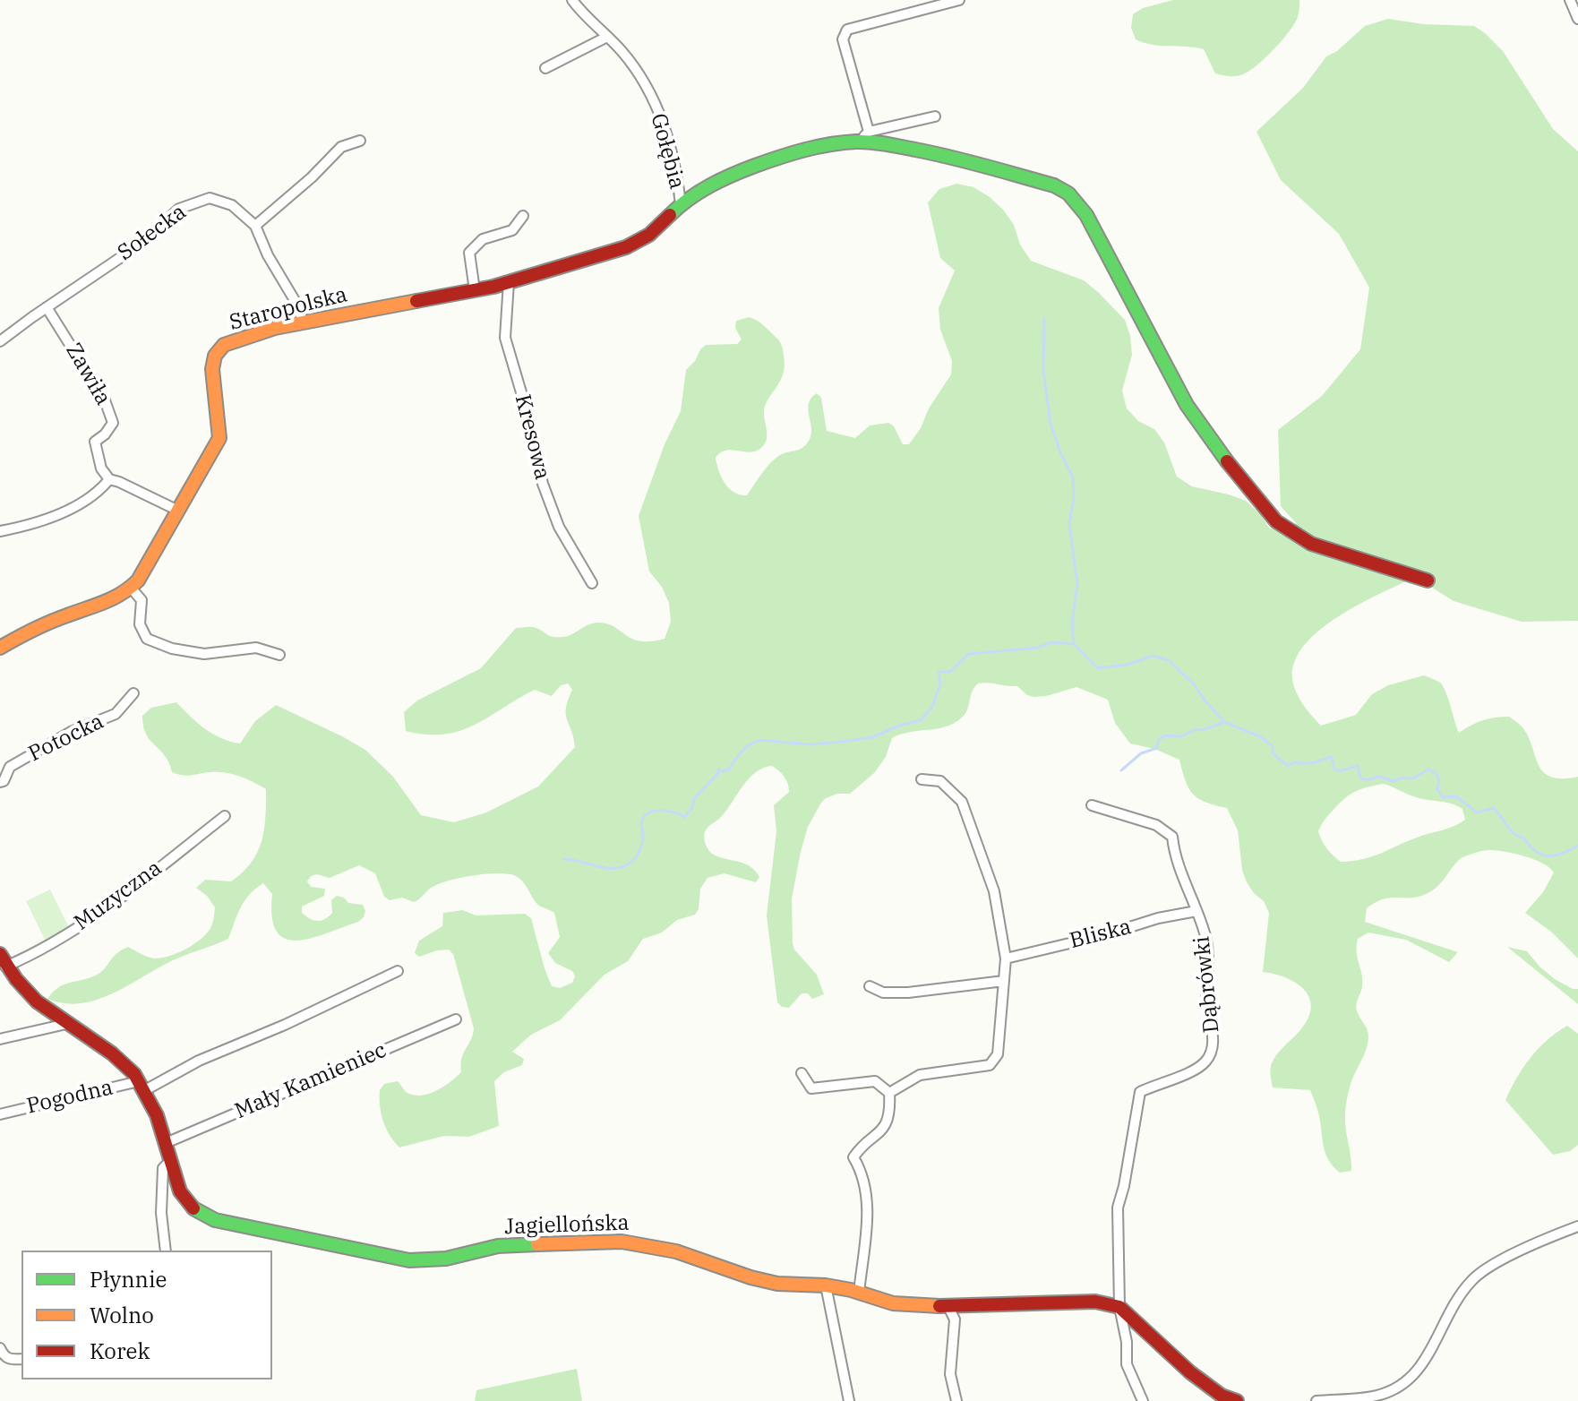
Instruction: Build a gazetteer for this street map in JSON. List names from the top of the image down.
{
  "streets": {
    "street": [
      "Gołębia",
      "Sołecka",
      "Staropolska",
      "Zawiła",
      "Kresowa",
      "Potocka",
      "Muzyczna",
      "Bliska",
      "Dąbrówki",
      "Mały Kamieniec",
      "Pogodna",
      "Jagiellońska"
    ]
  },
  "crossings": [
    ["Gołębia", "Staropolska"],
    ["Sołecka", "Staropolska"],
    ["Sołecka", "Zawiła"],
    ["Staropolska", "Kresowa"],
    ["Muzyczna", "Jagiellońska"],
    ["Bliska", "Dąbrówki"],
    ["Dąbrówki", "Jagiellońska"],
    ["Mały Kamieniec", "Jagiellońska"],
    ["Pogodna", "Jagiellońska"]
  ],
  "legend": ["Płynnie", "Wolno", "Korek"]
}
